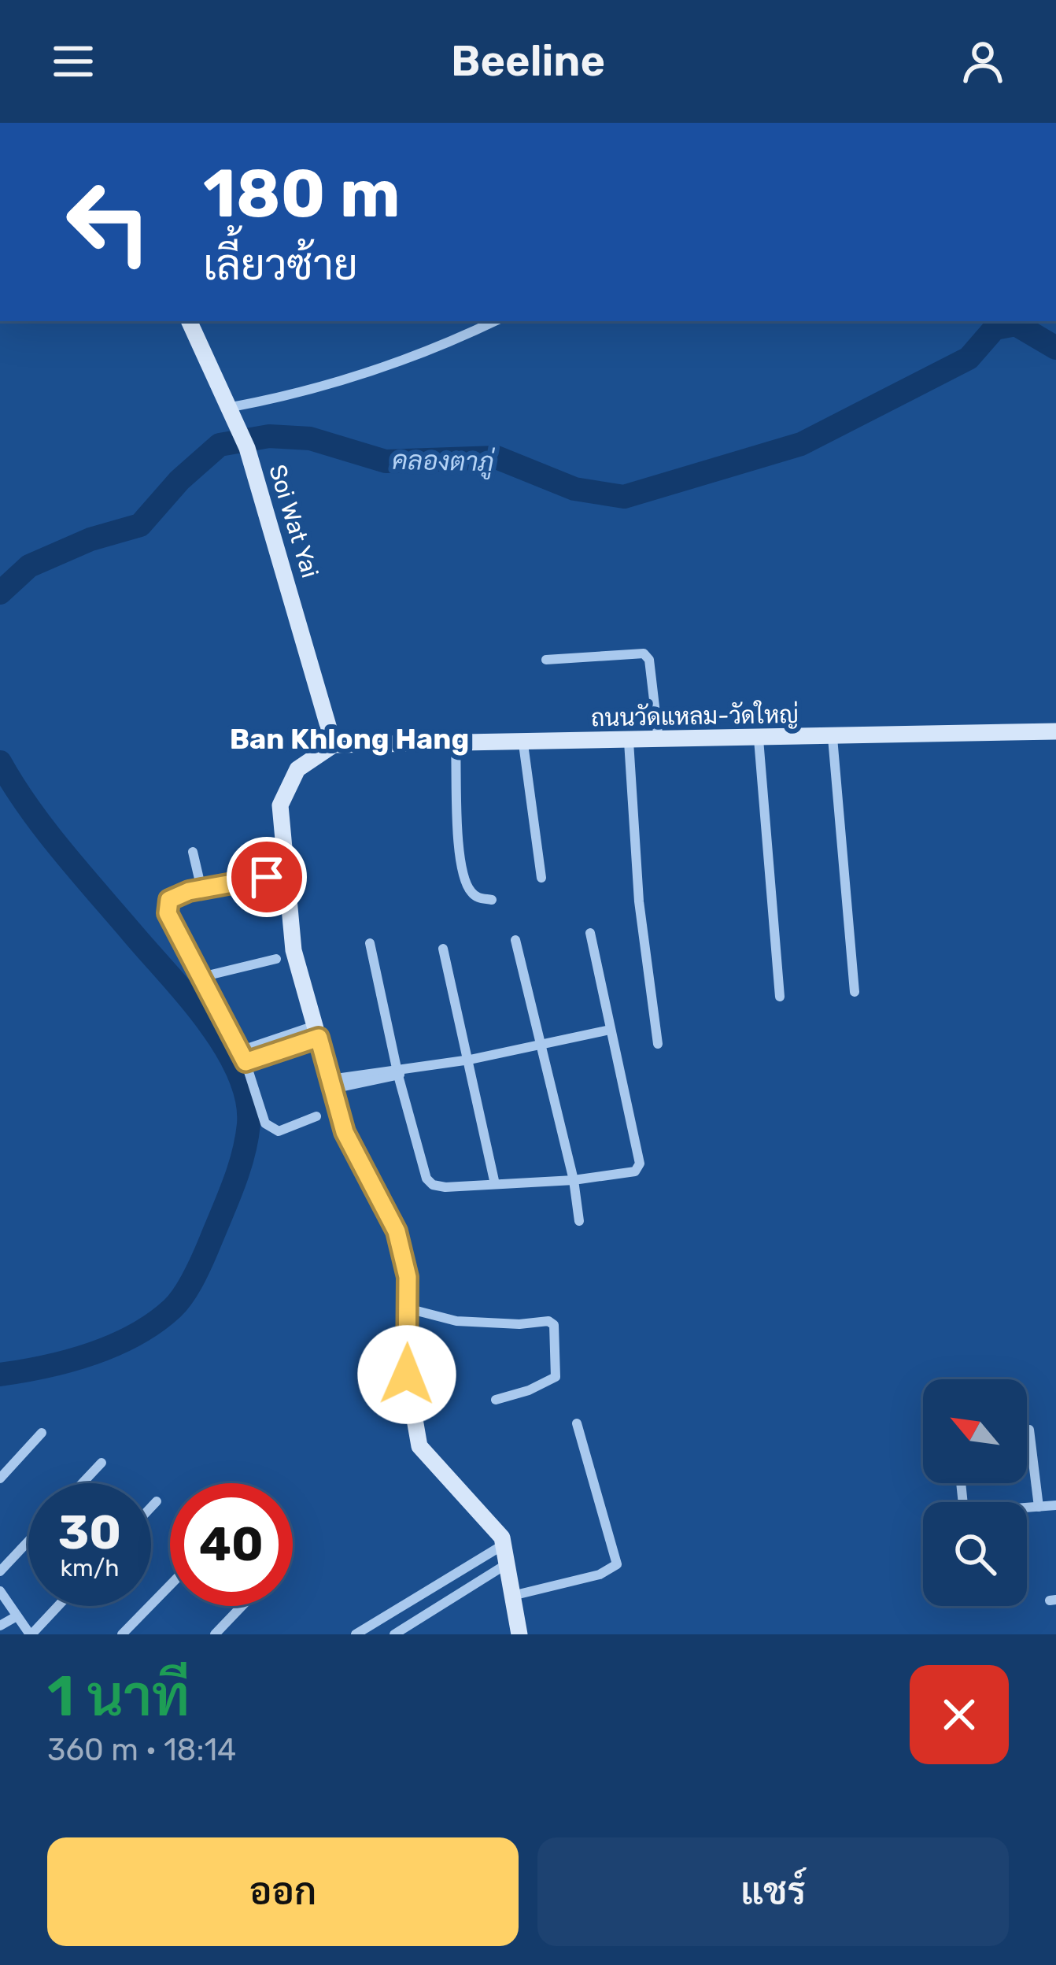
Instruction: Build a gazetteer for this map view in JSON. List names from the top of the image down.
{
  "streets": {
    "street": ["Soi Wat Yai", "ถนนวัดแหลม-วัดใหญ่"]
  },
  "crossings": [
    ["Soi Wat Yai", "ถนนวัดแหลม-วัดใหญ่"]
  ],
  "districts": ["Ban Khlong Hang"],
  "water": ["คลองตาภู่"],
  "north": "top left",
  "page": {
    "header": "Beeline",
    "turn": ["180 m", "เลี้ยวซ้าย"],
    "speed": "30 km/h",
    "limit": "40",
    "heading": ["1 นาที", "360 m · 18:14"],
    "buttons": ["ออก", "แชร์"]
  }
}
